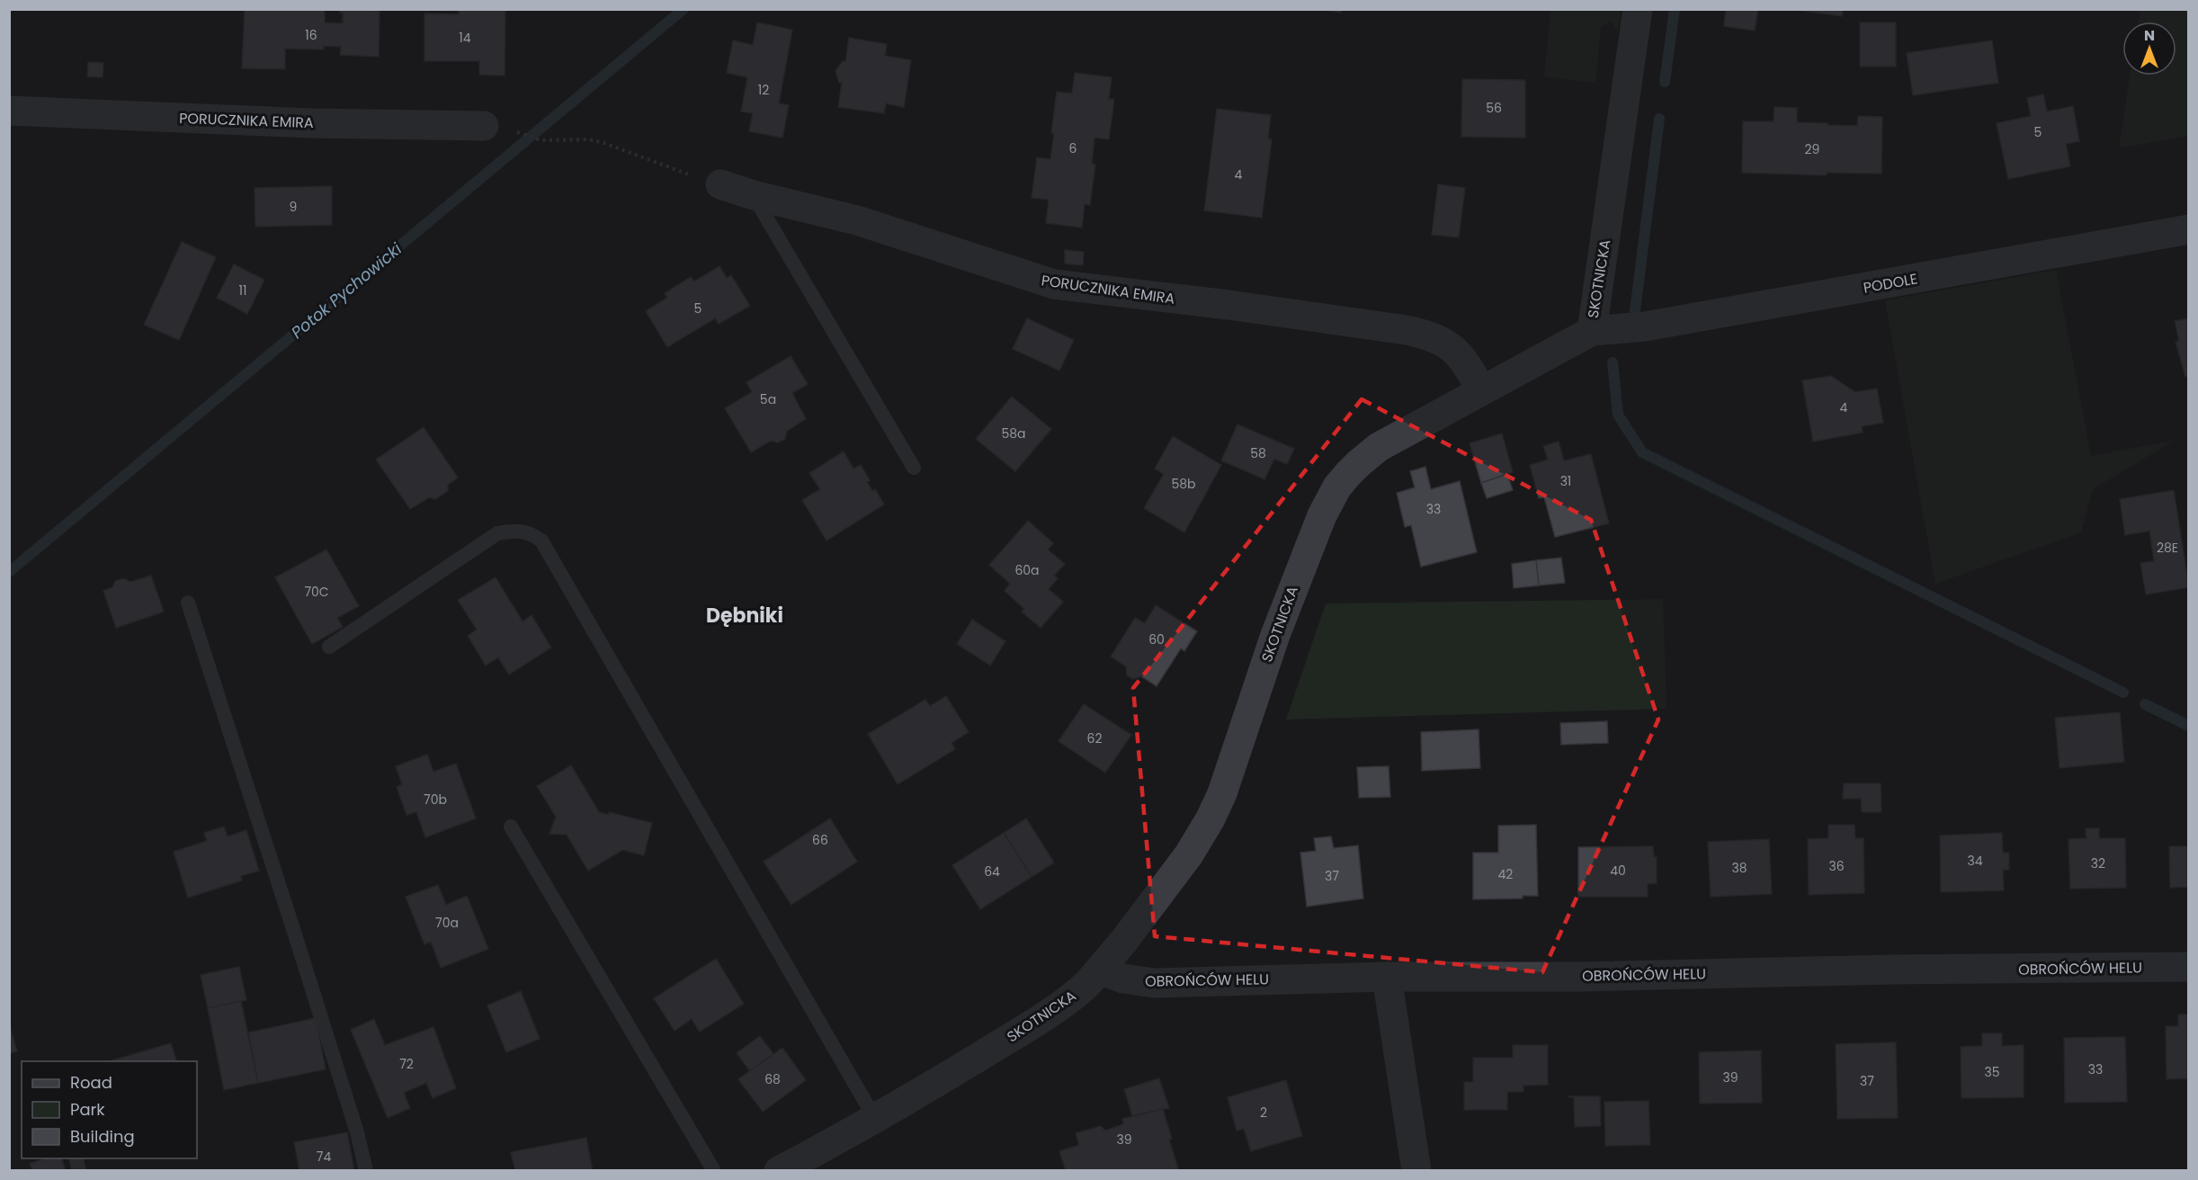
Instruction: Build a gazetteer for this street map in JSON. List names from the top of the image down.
{
  "streets": {
    "street": [
      "PORUCZNIKA EMIRA",
      "SKOTNICKA",
      "PODOLE",
      "OBROŃCÓW HELU"
    ]
  },
  "crossings": [
    ["PORUCZNIKA EMIRA", "SKOTNICKA"],
    ["SKOTNICKA", "PODOLE"],
    ["SKOTNICKA", "OBROŃCÓW HELU"]
  ],
  "districts": ["Dębniki"],
  "water": ["Potok Pychowicki"],
  "house_numbers": [
    "16",
    "14",
    "12",
    "56",
    "5",
    "6",
    "29",
    "4",
    "9",
    "11",
    "5",
    "5a",
    "4",
    "58a",
    "58",
    "31",
    "58b",
    "33",
    "28E",
    "60a",
    "70C",
    "60",
    "62",
    "70b",
    "66",
    "34",
    "32",
    "36",
    "38",
    "40",
    "64",
    "42",
    "37",
    "70a",
    "72",
    "33",
    "35",
    "39",
    "68",
    "37",
    "2",
    "39",
    "74"
  ],
  "legend": ["Road", "Park", "Building"],
  "north": "top"
}
